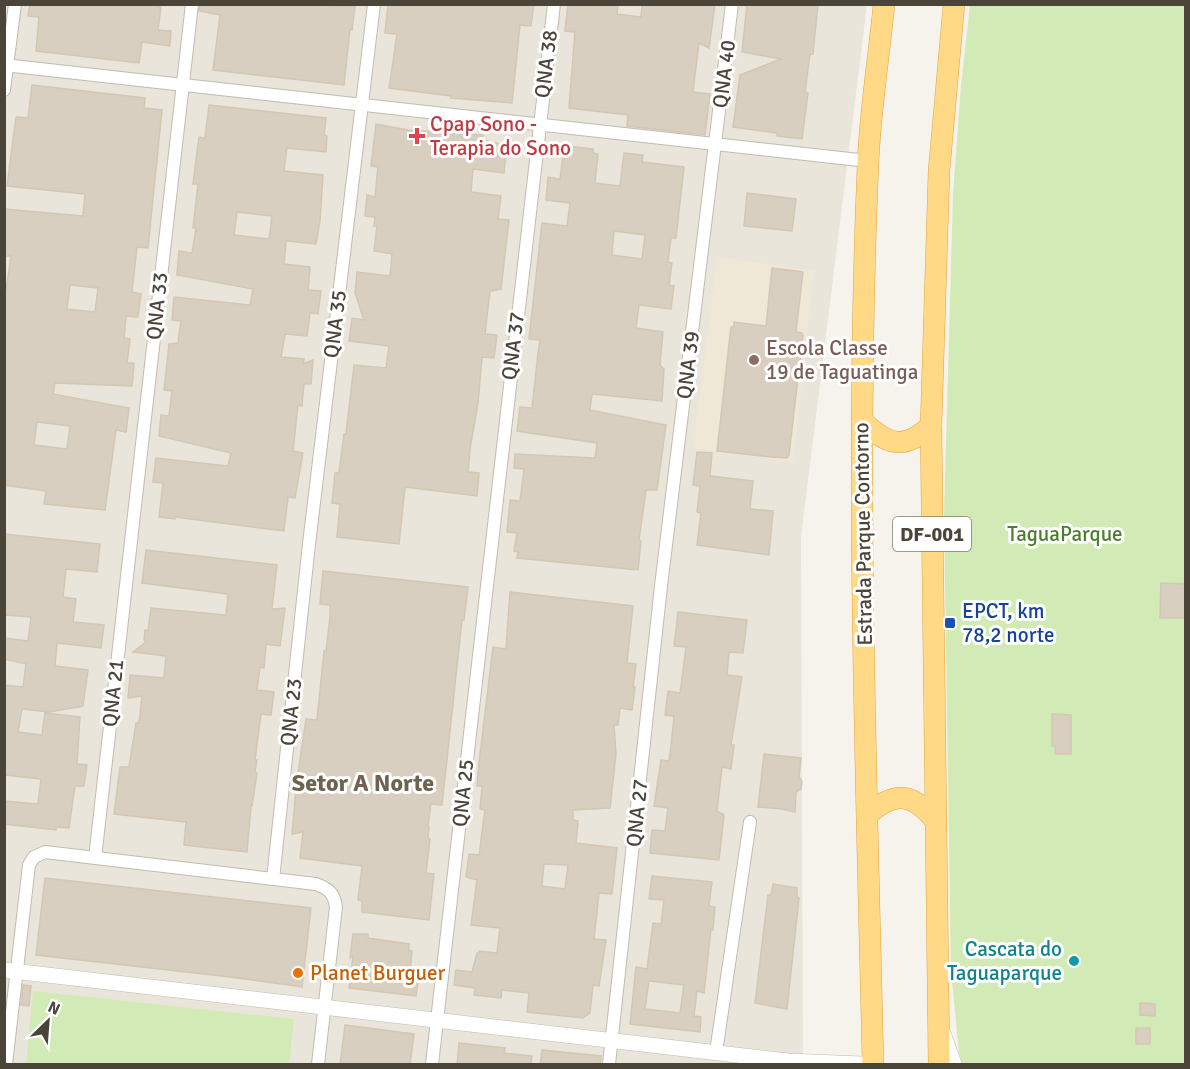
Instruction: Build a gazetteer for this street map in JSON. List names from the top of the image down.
{
  "streets": {
    "highway": ["Estrada Parque Contorno", "DF-001"],
    "street": [
      "QNA 38",
      "QNA 40",
      "QNA 33",
      "QNA 35",
      "QNA 37",
      "QNA 39",
      "QNA 21",
      "QNA 23",
      "QNA 25",
      "QNA 27"
    ]
  },
  "crossings": [
    ["QNA 38", "QNA 37"],
    ["QNA 40", "QNA 39"],
    ["QNA 33", "QNA 21"],
    ["QNA 35", "QNA 23"],
    ["QNA 37", "QNA 25"],
    ["QNA 39", "QNA 27"]
  ],
  "districts": ["Setor A Norte"],
  "parks": ["TaguaParque"],
  "places": {
    "health": ["Cpap Sono - Terapia do Sono"],
    "other": ["Escola Classe 19 de Taguatinga", "Cascata do Taguaparque", "Planet Burguer"],
    "transit": ["EPCT, km 78,2 norte"]
  },
  "north": "top right"
}
